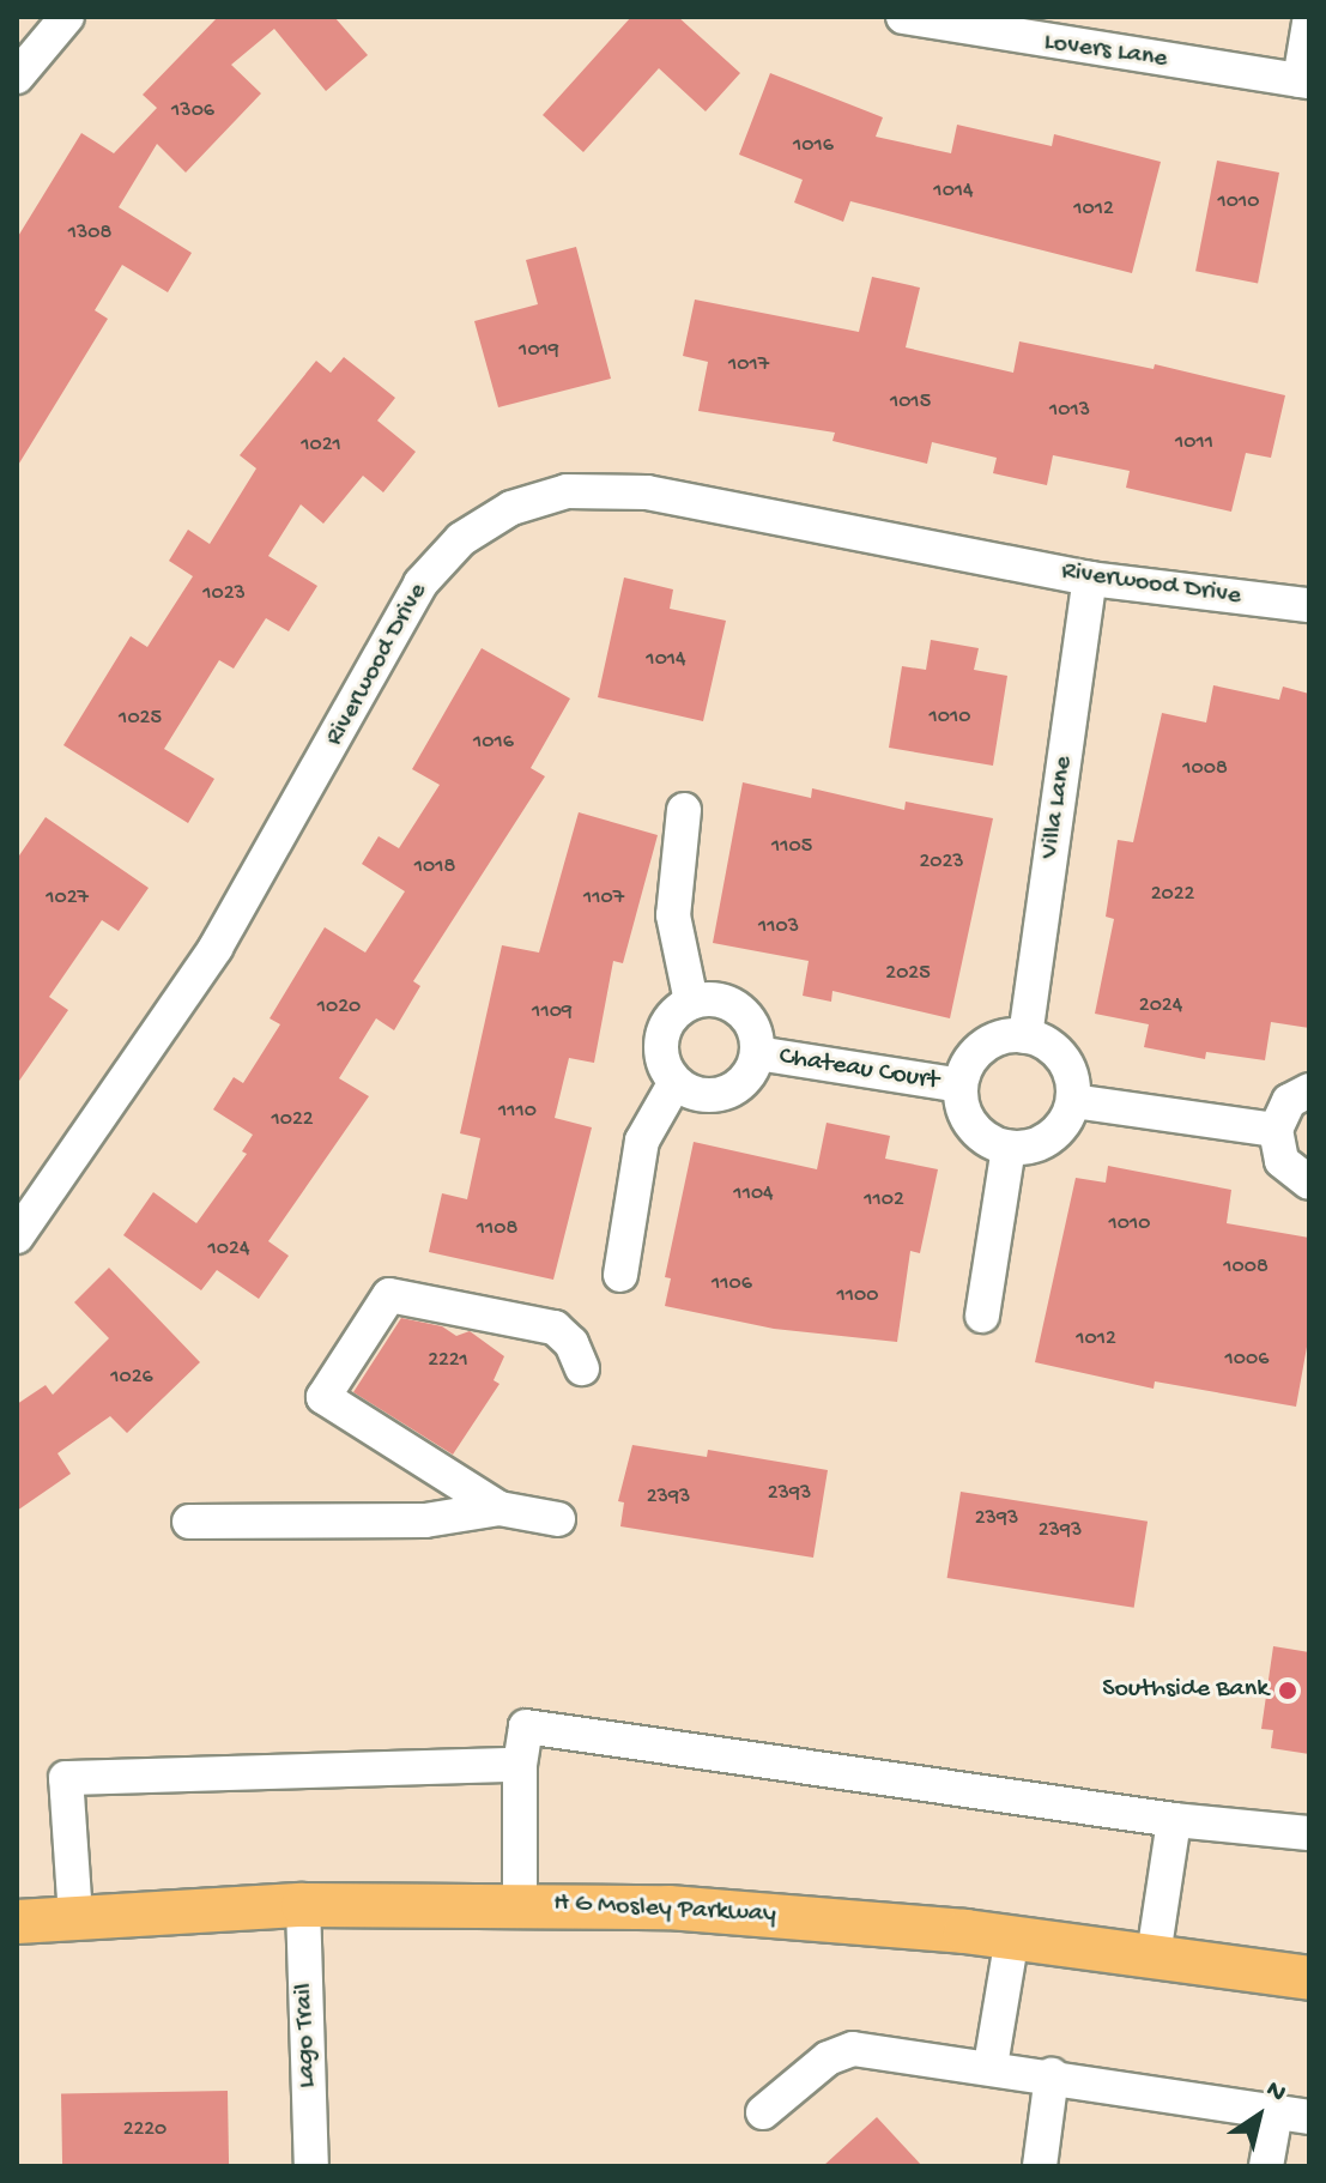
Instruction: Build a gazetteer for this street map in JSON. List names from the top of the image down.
{
  "streets": {
    "main road": ["H G Mosley Parkway"],
    "street": [
      "Lovers Lane",
      "Riverwood Drive",
      "Villa Lane",
      "Chateau Court",
      "Lago Trail"
    ]
  },
  "crossings": [
    ["Riverwood Drive", "Villa Lane"],
    ["Villa Lane", "Chateau Court"],
    ["H G Mosley Parkway", "Lago Trail"]
  ],
  "places": ["Southside Bank"],
  "house_numbers": [
    "1306",
    "1016",
    "1014",
    "1010",
    "1012",
    "1308",
    "1019",
    "1017",
    "1015",
    "1013",
    "1011",
    "1021",
    "1023",
    "1014",
    "1010",
    "1025",
    "1016",
    "1008",
    "1105",
    "2023",
    "1018",
    "2022",
    "1027",
    "1107",
    "1103",
    "2025",
    "2024",
    "1020",
    "1109",
    "1110",
    "1022",
    "1104",
    "1102",
    "1010",
    "1108",
    "1024",
    "1008",
    "1106",
    "1100",
    "1012",
    "1006",
    "2221",
    "1026",
    "2393",
    "2393",
    "2393",
    "2393",
    "2220"
  ],
  "north": "top right"
}
